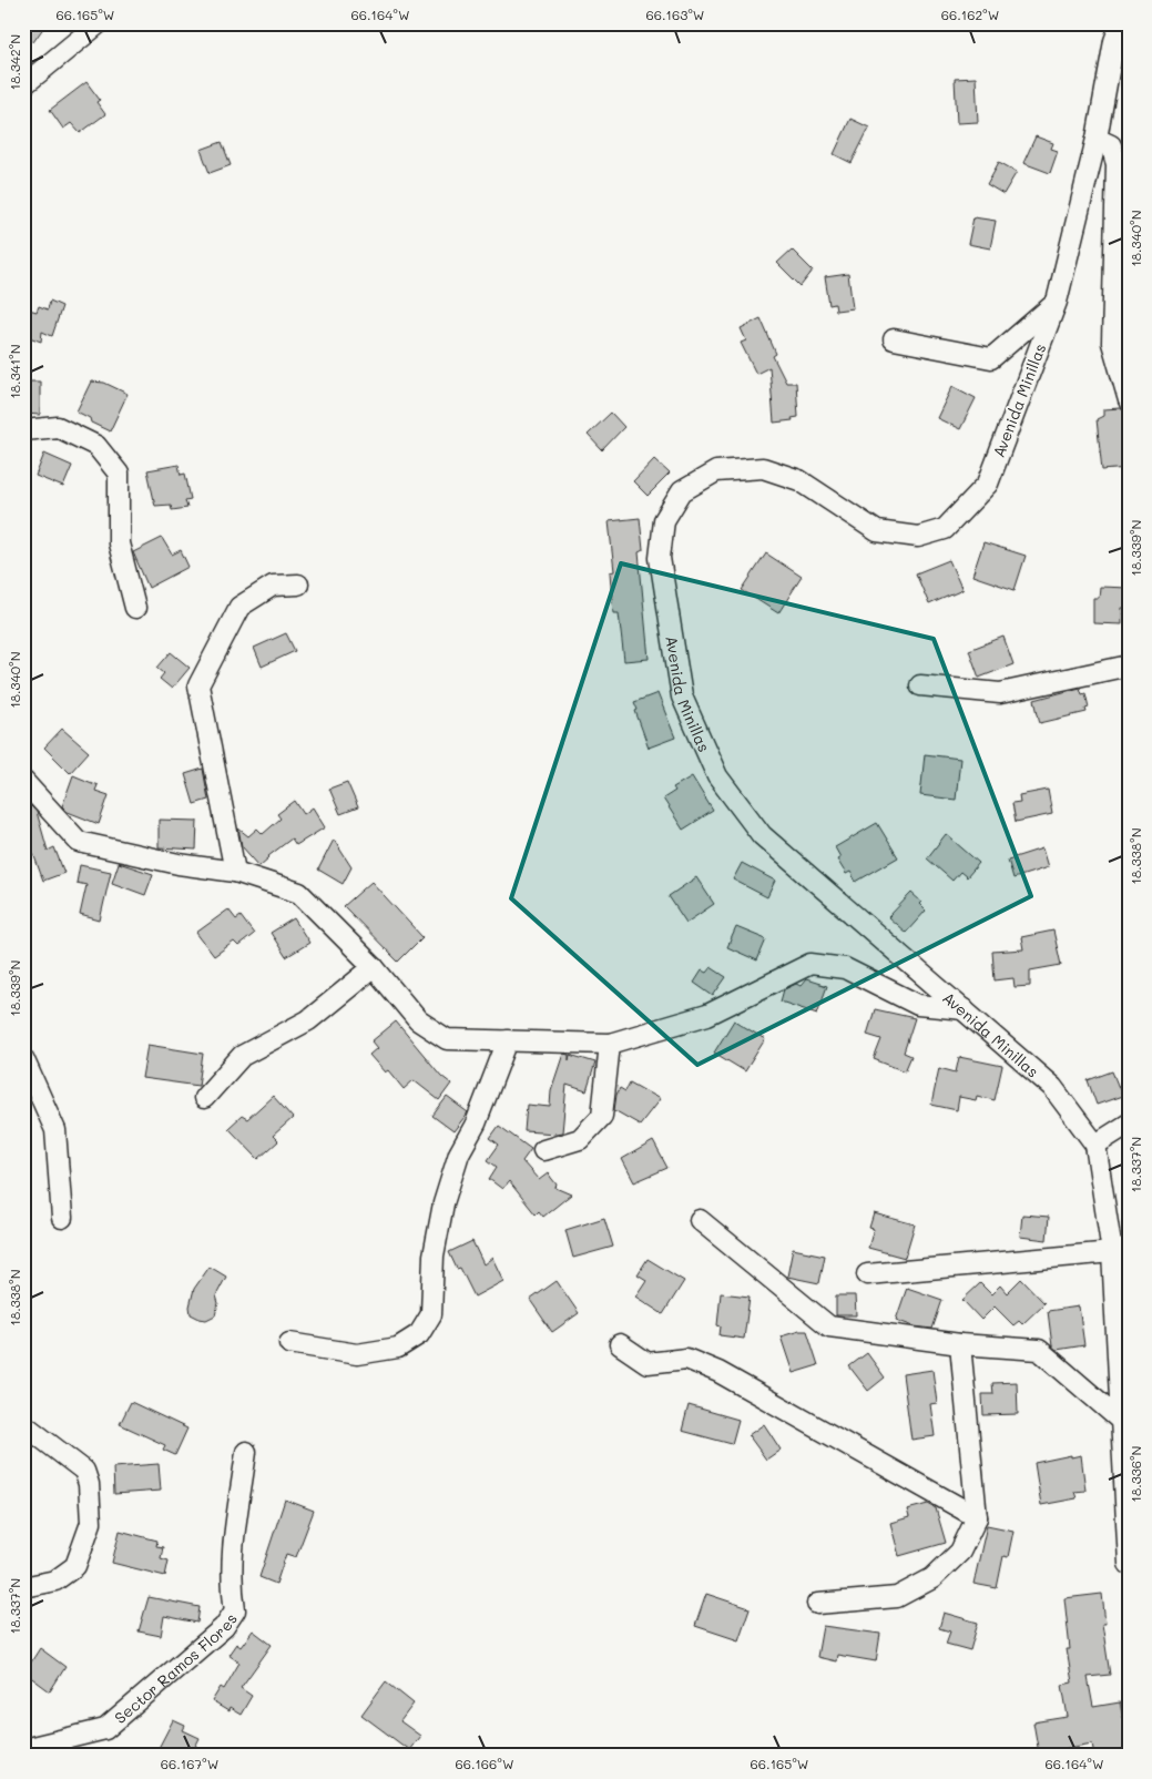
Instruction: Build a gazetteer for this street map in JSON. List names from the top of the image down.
{
  "streets": {
    "street": ["Avenida Minillas", "Sector Ramos Flores"]
  },
  "coordinates": [
    "66.165°W",
    "66.164°W",
    "66.163°W",
    "66.162°W",
    "18.342°N",
    "18.340°N",
    "18.341°N",
    "18.339°N",
    "18.338°N",
    "18.337°N",
    "18.336°N",
    "66.167°W",
    "66.166°W"
  ]
}
